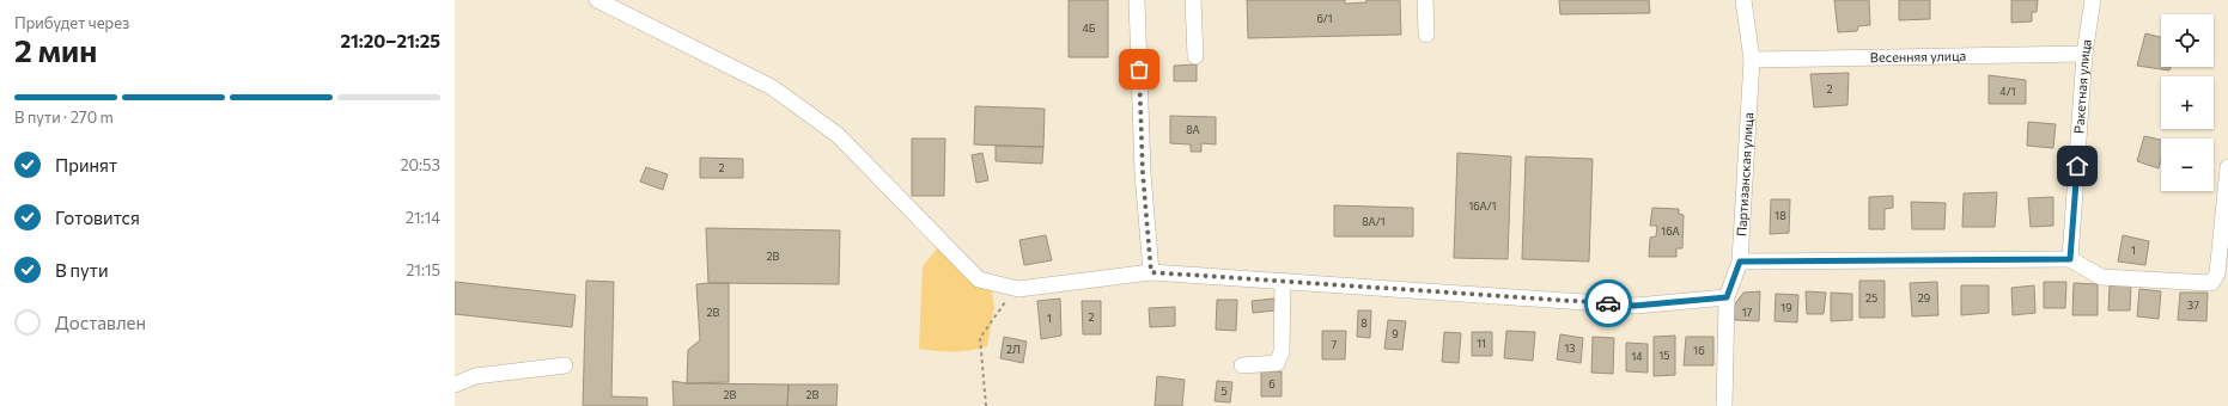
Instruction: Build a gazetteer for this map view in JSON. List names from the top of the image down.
{
  "streets": {
    "street": ["Весенняя улица", "Ракетная улица", "Партизанская улица"]
  },
  "crossings": [
    ["Весенняя улица", "Ракетная улица"],
    ["Весенняя улица", "Партизанская улица"]
  ],
  "house_numbers": [
    "6/1",
    "4Б",
    "2",
    "4/1",
    "8А",
    "2",
    "16A/1",
    "18",
    "8A/1",
    "16A",
    "1",
    "2В",
    "25",
    "29",
    "37",
    "19",
    "2В",
    "17",
    "2",
    "1",
    "8",
    "9",
    "11",
    "7",
    "13",
    "2Л",
    "16",
    "15",
    "14",
    "6",
    "5",
    "2В",
    "2В"
  ],
  "page": {
    "heading": ["2 мин", "Прибудет через", "21:20–21:25"],
    "map_buttons": ["+", "−"],
    "bar": "В пути · 270 m",
    "list": [
      ["Принят", "20:53"],
      ["Готовится", "21:14"],
      ["В пути", "21:15"],
      "Доставлен"
    ]
  }
}
